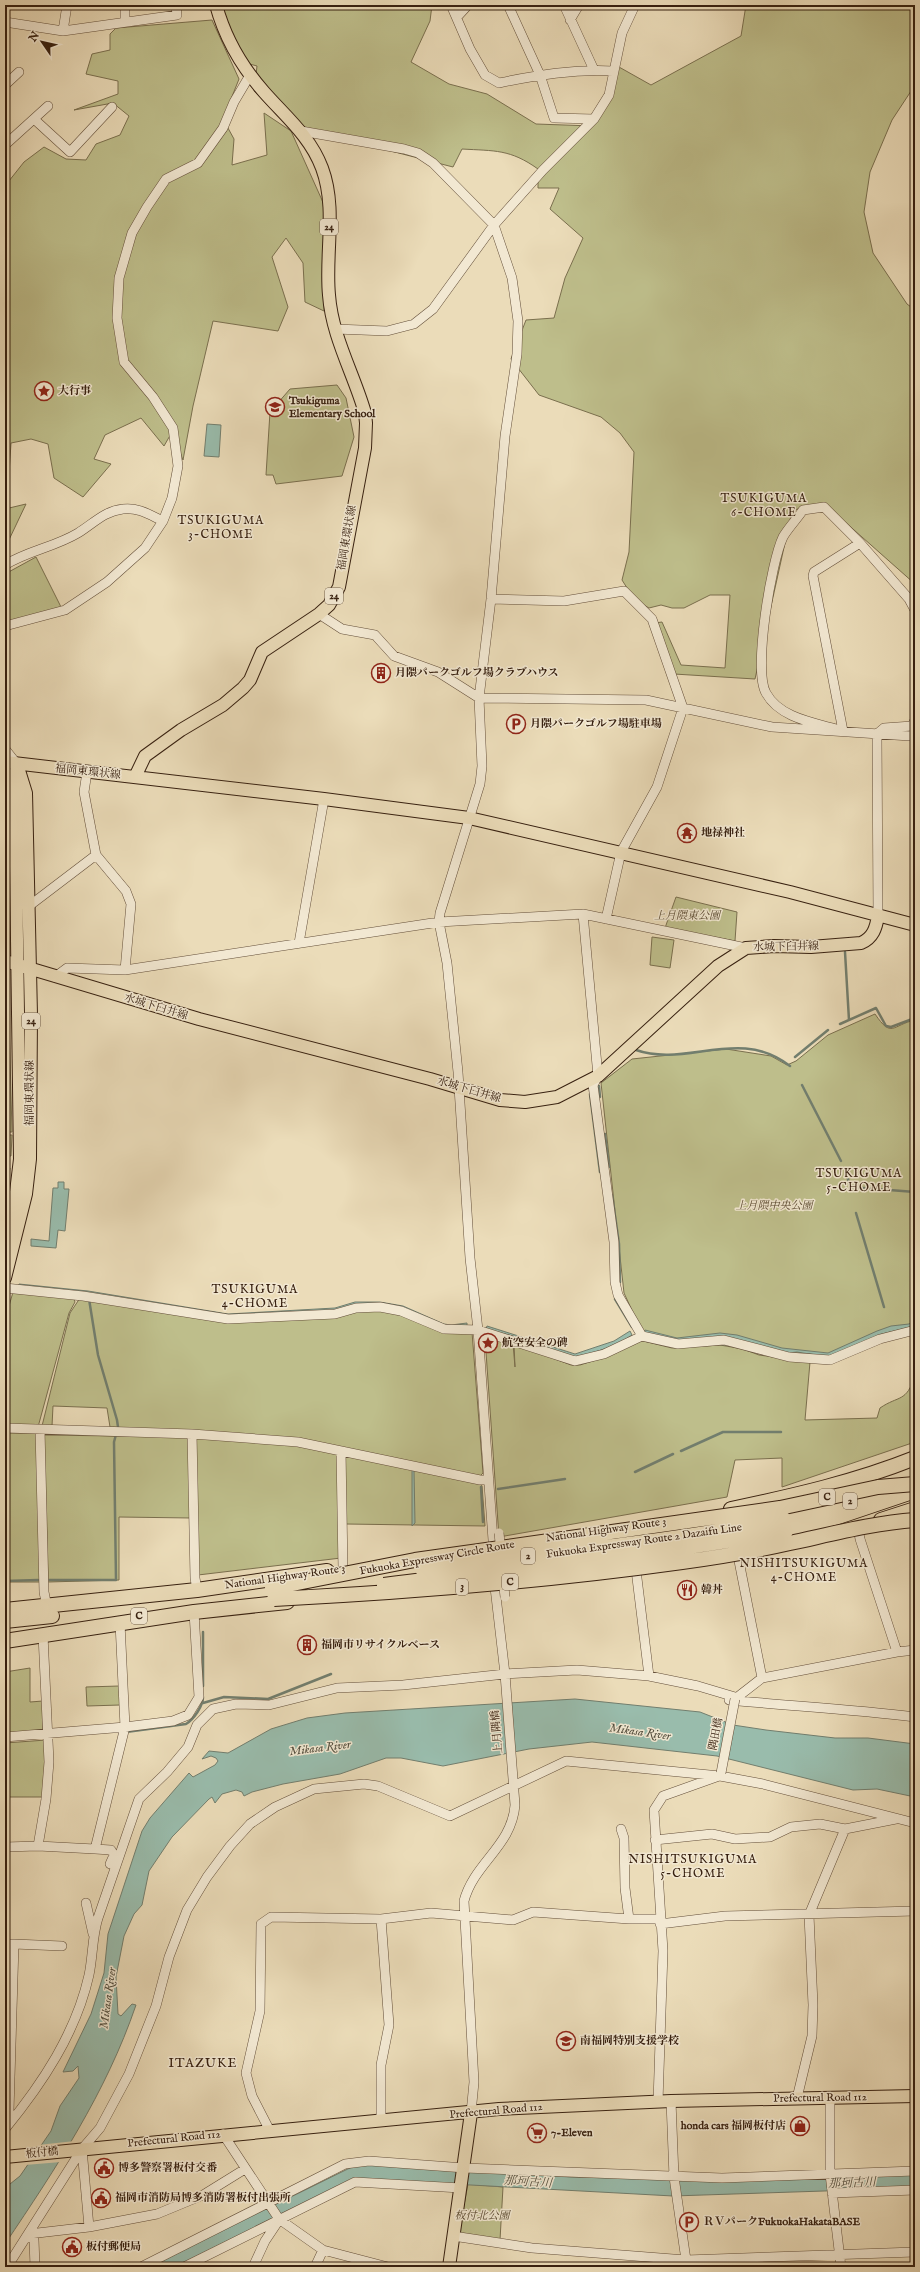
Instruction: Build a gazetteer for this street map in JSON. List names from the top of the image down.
{
  "streets": {
    "highway": [
      "C",
      "2",
      "National Highway Route 3",
      "Fukuoka Expressway Route 2 Dazaifu Line",
      "Fukuoka Expressway Circle Route",
      "3"
    ],
    "main road": [
      "24",
      "福岡東環状線",
      "水城下臼井線",
      "Prefectural Road 112",
      "板付橋"
    ],
    "street": ["上月隅橋", "隅田橋"]
  },
  "crossings": [
    ["24", "福岡東環状線"],
    ["24", "水城下臼井線"],
    ["福岡東環状線", "水城下臼井線"],
    ["水城下臼井線", "上月隅橋"],
    ["National Highway Route 3", "上月隅橋"],
    ["Fukuoka Expressway Route 2 Dazaifu Line", "Fukuoka Expressway Circle Route"],
    ["Fukuoka Expressway Circle Route", "3"],
    ["3", "上月隅橋"],
    ["上月隅橋", "Prefectural Road 112"],
    ["Prefectural Road 112", "板付橋"]
  ],
  "districts": [
    "TSUKIGUMA 6-CHOME",
    "TSUKIGUMA 3-CHOME",
    "TSUKIGUMA 5-CHOME",
    "TSUKIGUMA 4-CHOME",
    "NISHITSUKIGUMA 4-CHOME",
    "NISHITSUKIGUMA 5-CHOME",
    "ITAZUKE"
  ],
  "water": ["Mikasa River", "那珂古川"],
  "parks": ["上月隈東公園", "上月隈中央公園", "板付北公園"],
  "places": {
    "place": ["大行事", "航空安全の碑"],
    "school or university": ["Tsukiguma Elementary School", "南福岡特別支援学校"],
    "building": ["月隈パークゴルフ場クラブハウス", "福岡市リサイクルベース"],
    "parking": ["月隈パークゴルフ場駐車場", "ＲＶパークFukuokaHakataBASE"],
    "temple": ["地禄神社"],
    "restaurant": ["韓丼"],
    "shop": ["honda cars 福岡板付店"],
    "supermarket": ["7-Eleven"],
    "public building": ["博多警察署板付交番", "福岡市消防局博多消防署板付出張所", "板付郵便局"]
  },
  "north": "top left"
}
